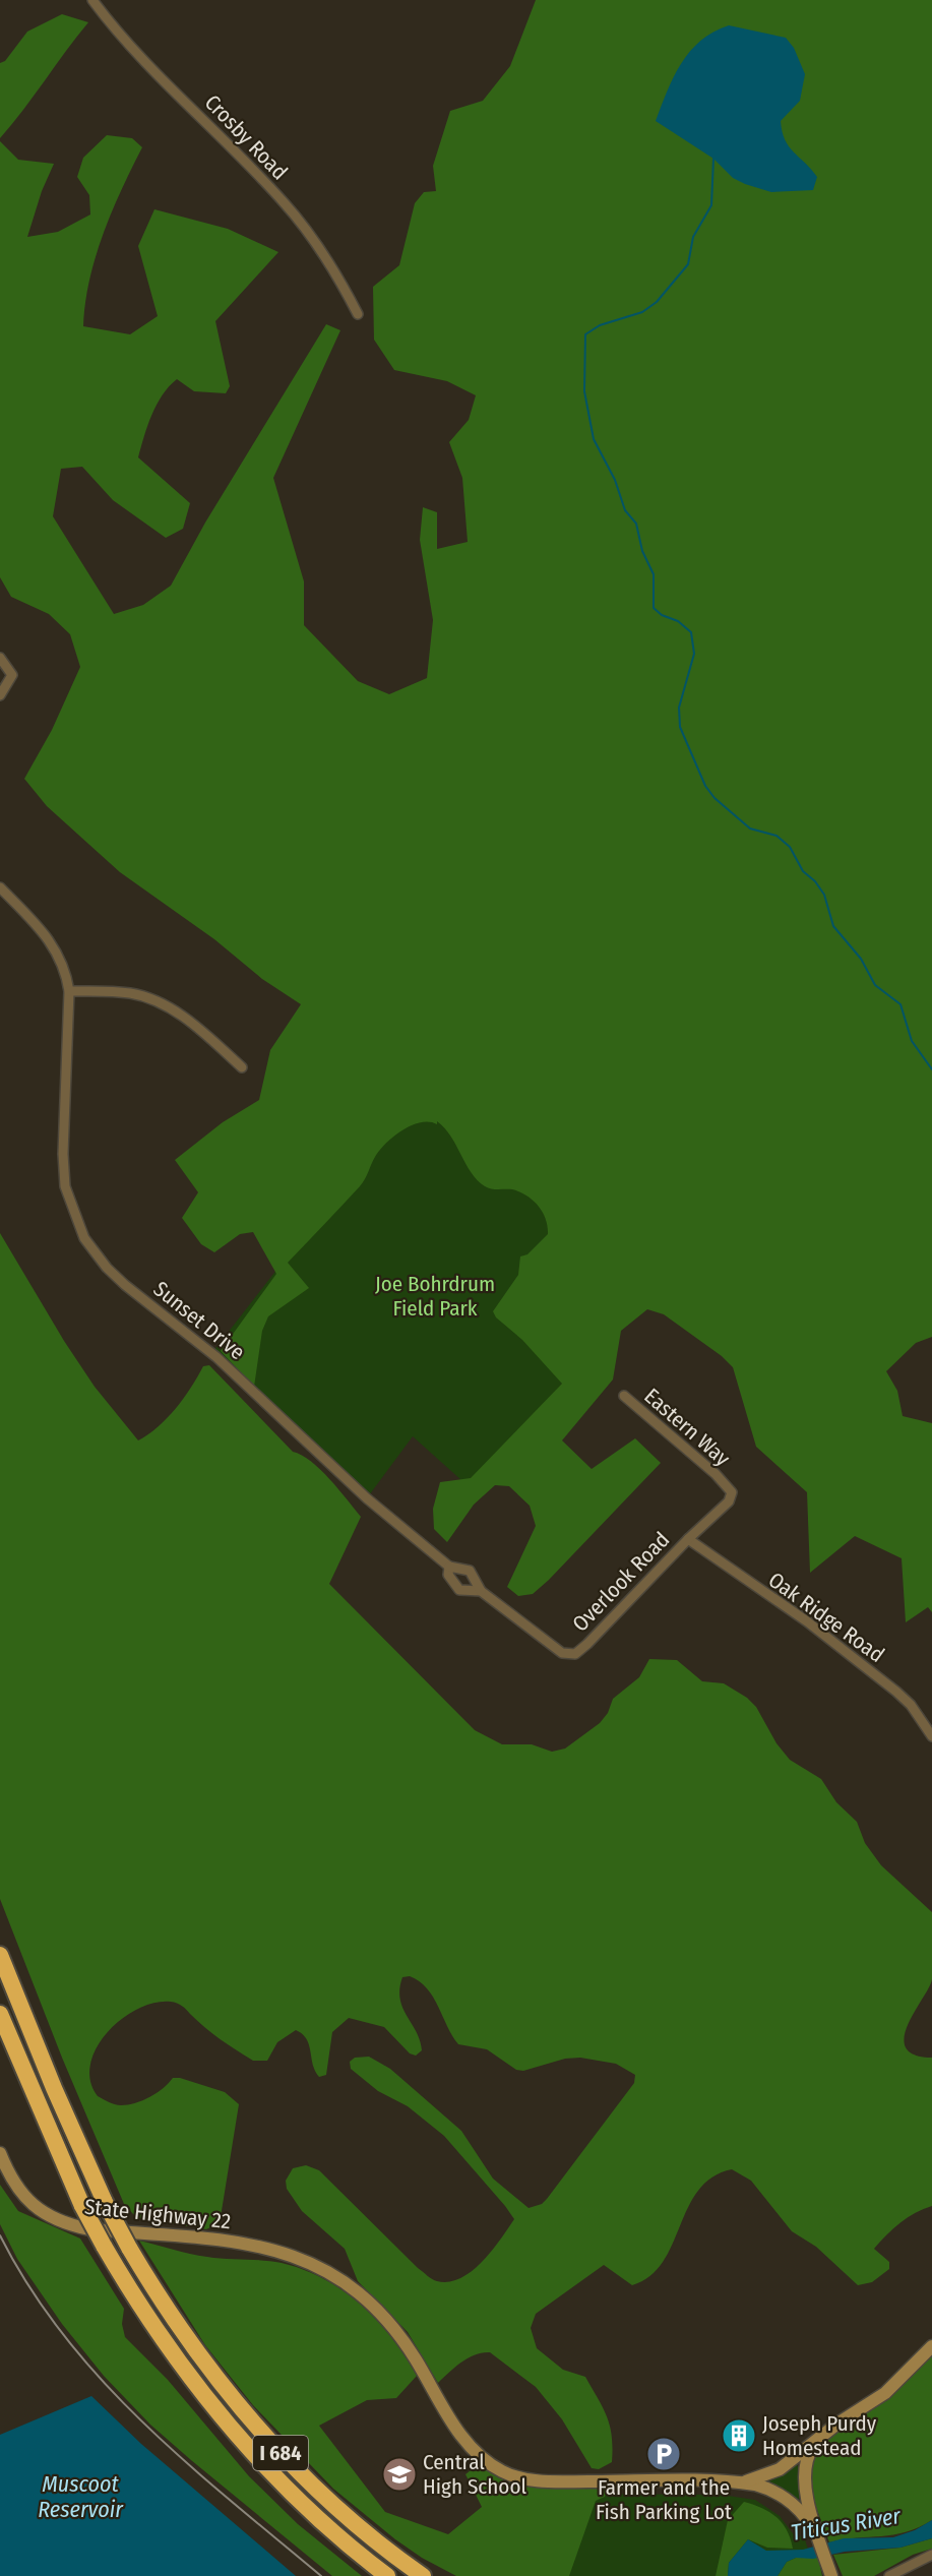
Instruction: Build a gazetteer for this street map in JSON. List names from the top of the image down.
{
  "streets": {
    "highway": ["I 684"],
    "main road": ["State Highway 22"],
    "street": [
      "Crosby Road",
      "Sunset Drive",
      "Eastern Way",
      "Overlook Road",
      "Oak Ridge Road"
    ]
  },
  "crossings": [
    ["Sunset Drive", "Overlook Road"],
    ["Eastern Way", "Overlook Road"],
    ["Eastern Way", "Oak Ridge Road"],
    ["Overlook Road", "Oak Ridge Road"]
  ],
  "water": ["Muscoot Reservoir", "Titicus River"],
  "parks": ["Joe Bohrdrum Field Park"],
  "places": {
    "building": ["Joseph Purdy Homestead"],
    "parking": ["Farmer and the Fish Parking Lot"],
    "school or university": ["Central High School"]
  }
}
